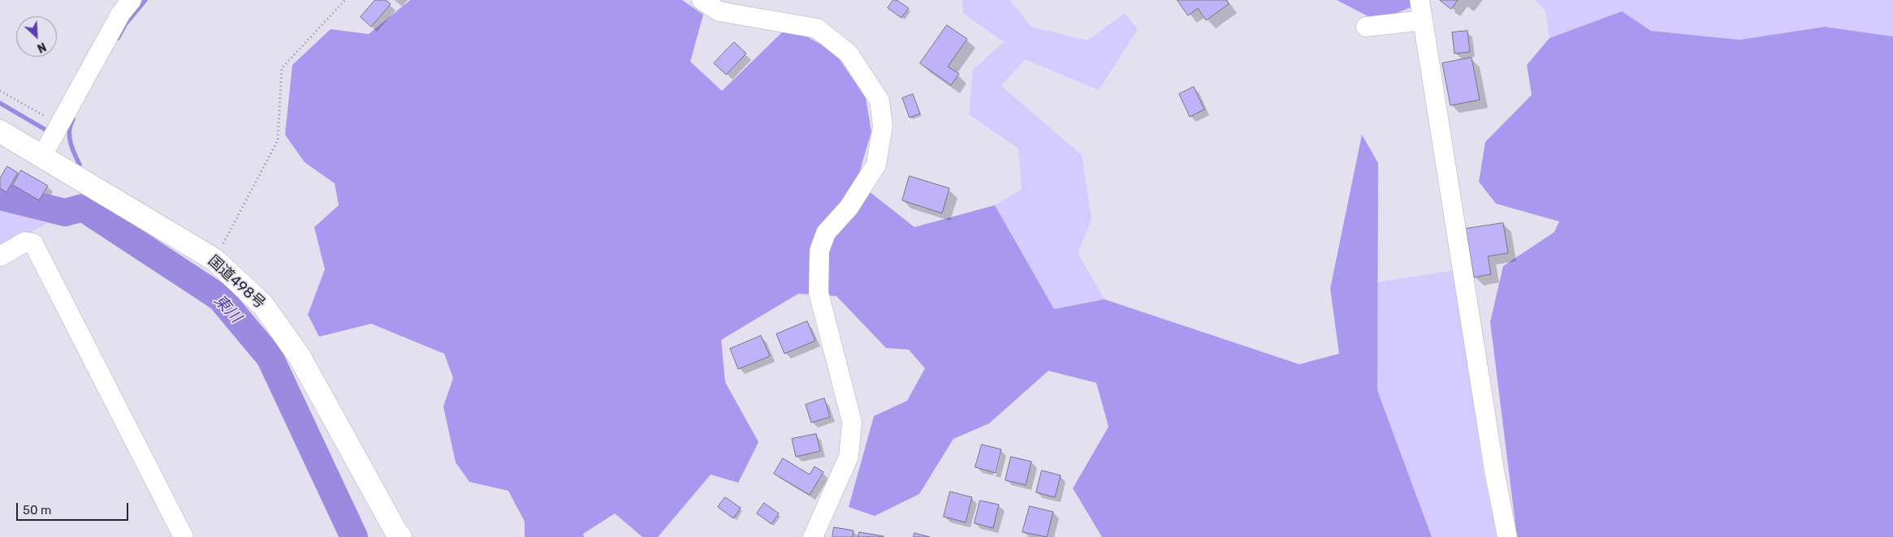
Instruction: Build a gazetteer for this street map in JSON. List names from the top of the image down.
{
  "streets": {
    "highway": ["国道498号"]
  },
  "water": ["東川"],
  "scale_bar": "50 m",
  "north": "bottom right"
}
